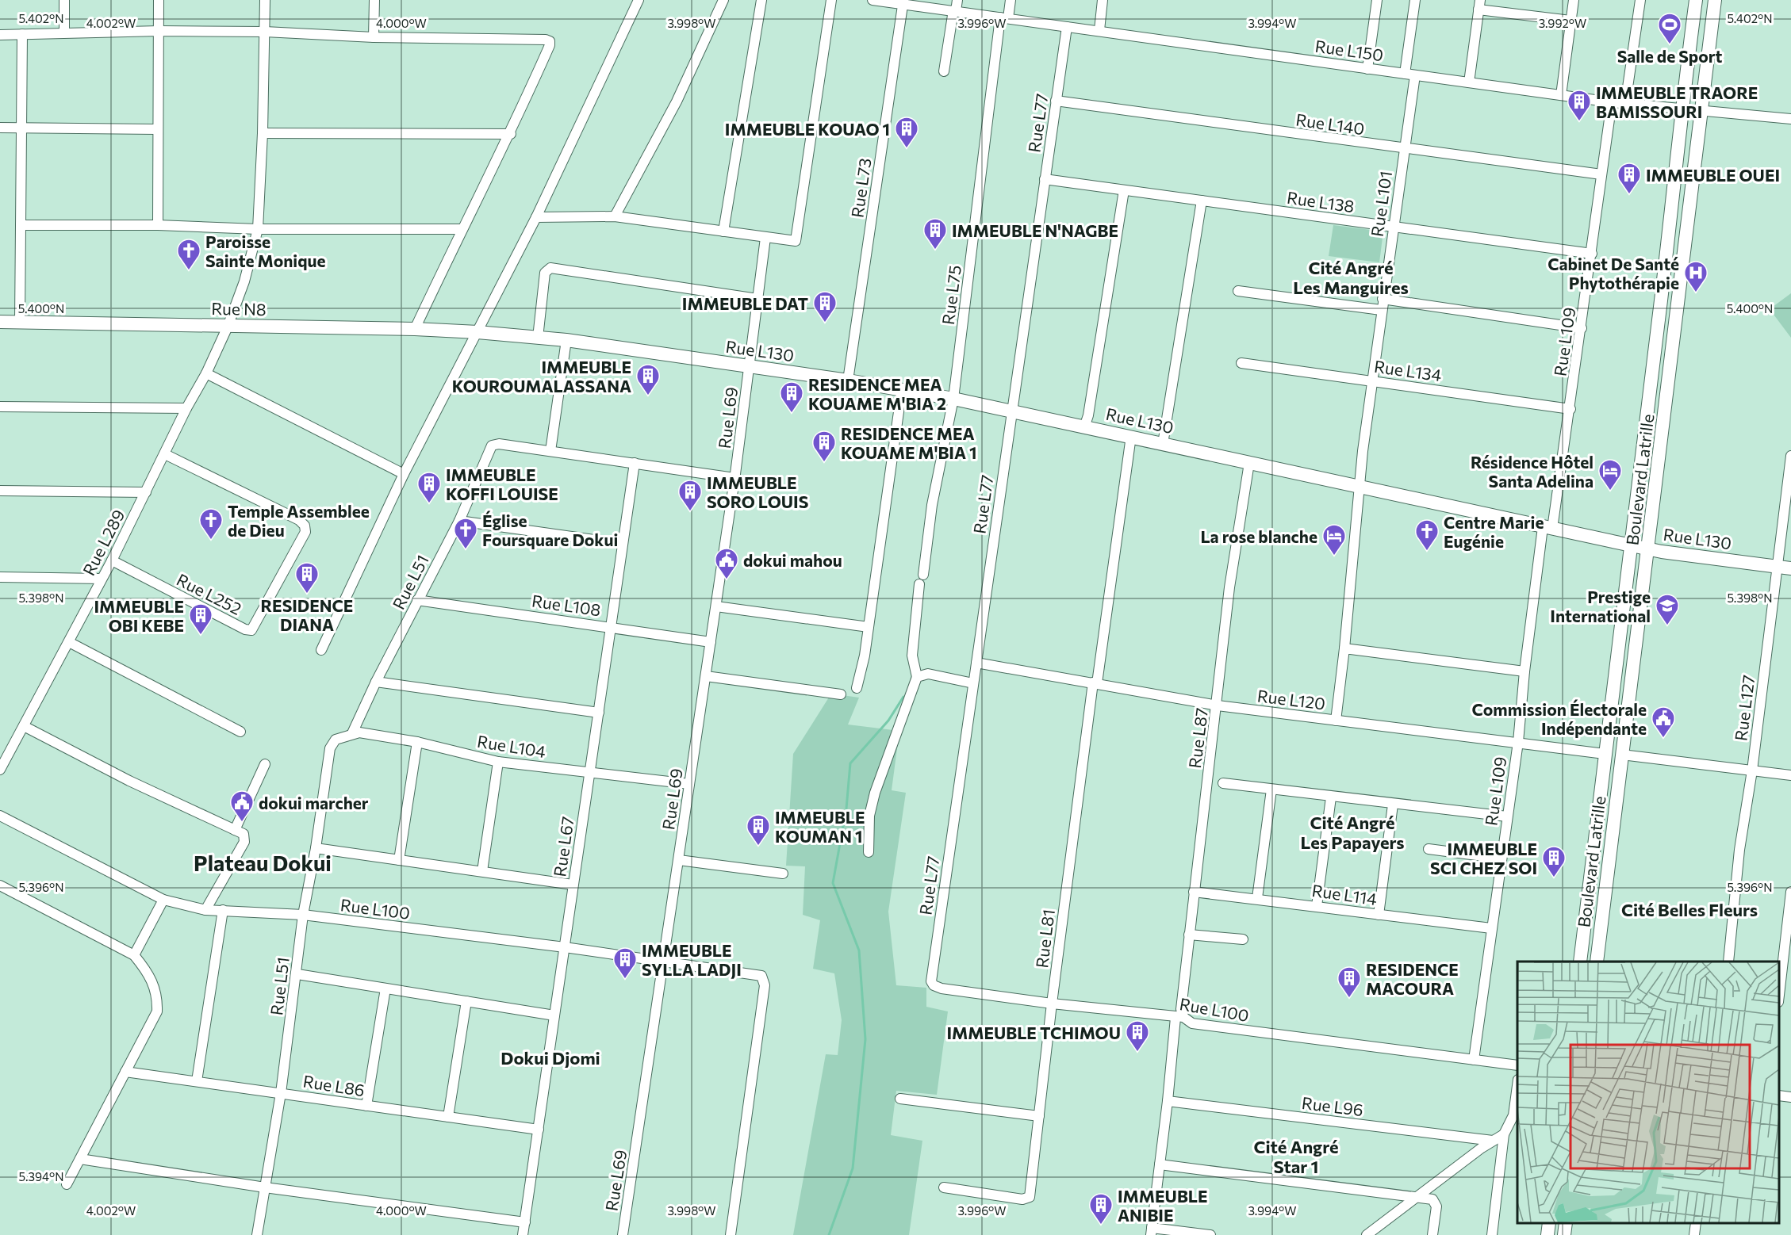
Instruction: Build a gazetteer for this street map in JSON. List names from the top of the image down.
{
  "streets": {
    "main road": ["Rue N8", "Rue L130", "Boulevard Latrille"],
    "street": [
      "Rue L150",
      "Rue L77",
      "Rue L140",
      "Rue L73",
      "Rue L138",
      "Rue L101",
      "Rue L75",
      "Rue L109",
      "Rue L134",
      "Rue L69",
      "Rue L289",
      "Rue L51",
      "Rue L252",
      "Rue L108",
      "Rue L120",
      "Rue L127",
      "Rue L87",
      "Rue L104",
      "Rue L67",
      "Rue L114",
      "Rue L100",
      "Rue L81",
      "Rue L86",
      "Rue L96"
    ]
  },
  "crossings": [
    ["Rue L150", "Rue L77"],
    ["Rue L150", "Rue L73"],
    ["Rue L150", "Rue L101"],
    ["Rue L150", "Rue L75"],
    ["Rue L150", "Rue L109"],
    ["Rue L150", "Boulevard Latrille"],
    ["Rue L77", "Rue L140"],
    ["Rue L77", "Rue L138"],
    ["Rue L77", "Rue L130"],
    ["Rue L77", "Rue L120"],
    ["Rue L77", "Rue L100"],
    ["Rue L140", "Rue L101"],
    ["Rue L140", "Rue L109"],
    ["Rue L73", "Rue L130"],
    ["Rue L138", "Rue L101"],
    ["Rue L138", "Rue L109"],
    ["Rue L101", "Rue L130"],
    ["Rue L101", "Rue L134"],
    ["Rue L101", "Rue L120"],
    ["Rue L75", "Rue L130"],
    ["Rue N8", "Rue L130"],
    ["Rue N8", "Rue L289"],
    ["Rue L109", "Rue L130"],
    ["Rue L109", "Rue L134"],
    ["Rue L109", "Rue L120"],
    ["Rue L109", "Rue L114"],
    ["Rue L109", "Rue L100"],
    ["Rue L130", "Rue L69"],
    ["Rue L130", "Boulevard Latrille"],
    ["Rue L130", "Rue L127"],
    ["Rue L130", "Rue L87"],
    ["Rue L130", "Rue L81"],
    ["Rue L69", "Rue L108"],
    ["Rue L69", "Rue L104"],
    ["Rue L69", "Rue L100"],
    ["Boulevard Latrille", "Rue L120"],
    ["Rue L289", "Rue L252"],
    ["Rue L51", "Rue L108"],
    ["Rue L51", "Rue L104"],
    ["Rue L51", "Rue L100"],
    ["Rue L51", "Rue L86"],
    ["Rue L108", "Rue L67"],
    ["Rue L120", "Rue L87"],
    ["Rue L120", "Rue L81"],
    ["Rue L87", "Rue L114"],
    ["Rue L87", "Rue L100"],
    ["Rue L87", "Rue L96"],
    ["Rue L104", "Rue L67"],
    ["Rue L67", "Rue L100"],
    ["Rue L67", "Rue L86"],
    ["Rue L100", "Rue L81"]
  ],
  "districts": [
    "Cité Angré Les Manguires",
    "Cité Angré Les Papayers",
    "Plateau Dokui",
    "Cité Belles Fleurs",
    "Dokui Djomi",
    "Cité Angré Star 1"
  ],
  "places": {
    "sports": ["Salle de Sport"],
    "building": [
      "IMMEUBLE TRAORE BAMISSOURI",
      "IMMEUBLE KOUAO 1",
      "IMMEUBLE OUEI",
      "IMMEUBLE N'NAGBE",
      "IMMEUBLE DAT",
      "IMMEUBLE KOUROUMALASSANA",
      "RESIDENCE MEA KOUAME M'BIA 2",
      "RESIDENCE MEA KOUAME M'BIA 1",
      "IMMEUBLE KOFFI LOUISE",
      "IMMEUBLE SORO LOUIS",
      "RESIDENCE DIANA",
      "IMMEUBLE OBI KEBE",
      "IMMEUBLE KOUMAN 1",
      "IMMEUBLE SCI CHEZ SOI",
      "IMMEUBLE SYLLA LADJI",
      "RESIDENCE MACOURA",
      "IMMEUBLE TCHIMOU",
      "IMMEUBLE ANIBIE"
    ],
    "church": [
      "Paroisse Sainte Monique",
      "Temple Assemblee de Dieu",
      "Église Foursquare Dokui",
      "Centre Marie Eugénie"
    ],
    "hospital": ["Cabinet De Santé Phytothérapie"],
    "hotel": ["Résidence Hôtel Santa Adelina", "La rose blanche"],
    "public building": ["dokui mahou", "Commission Électorale Indépendante", "dokui marcher"],
    "school or university": ["Prestige International"]
  },
  "coordinates": [
    "5.402°N",
    "4.002°W",
    "4.000°W",
    "3.998°W",
    "3.996°W",
    "3.994°W",
    "3.992°W",
    "5.400°N",
    "5.398°N",
    "5.396°N",
    "5.394°N"
  ]
}
